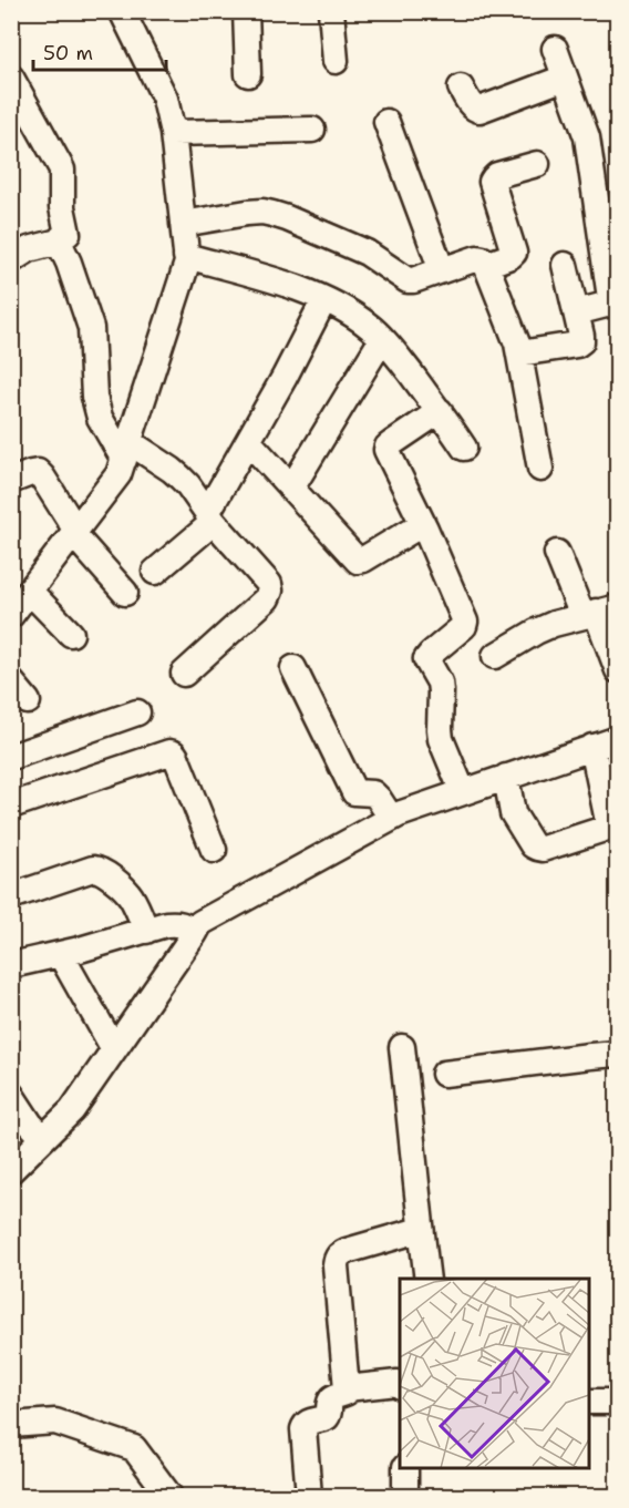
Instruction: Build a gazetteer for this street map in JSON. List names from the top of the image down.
{
  "scale_bar": "50 m"
}
